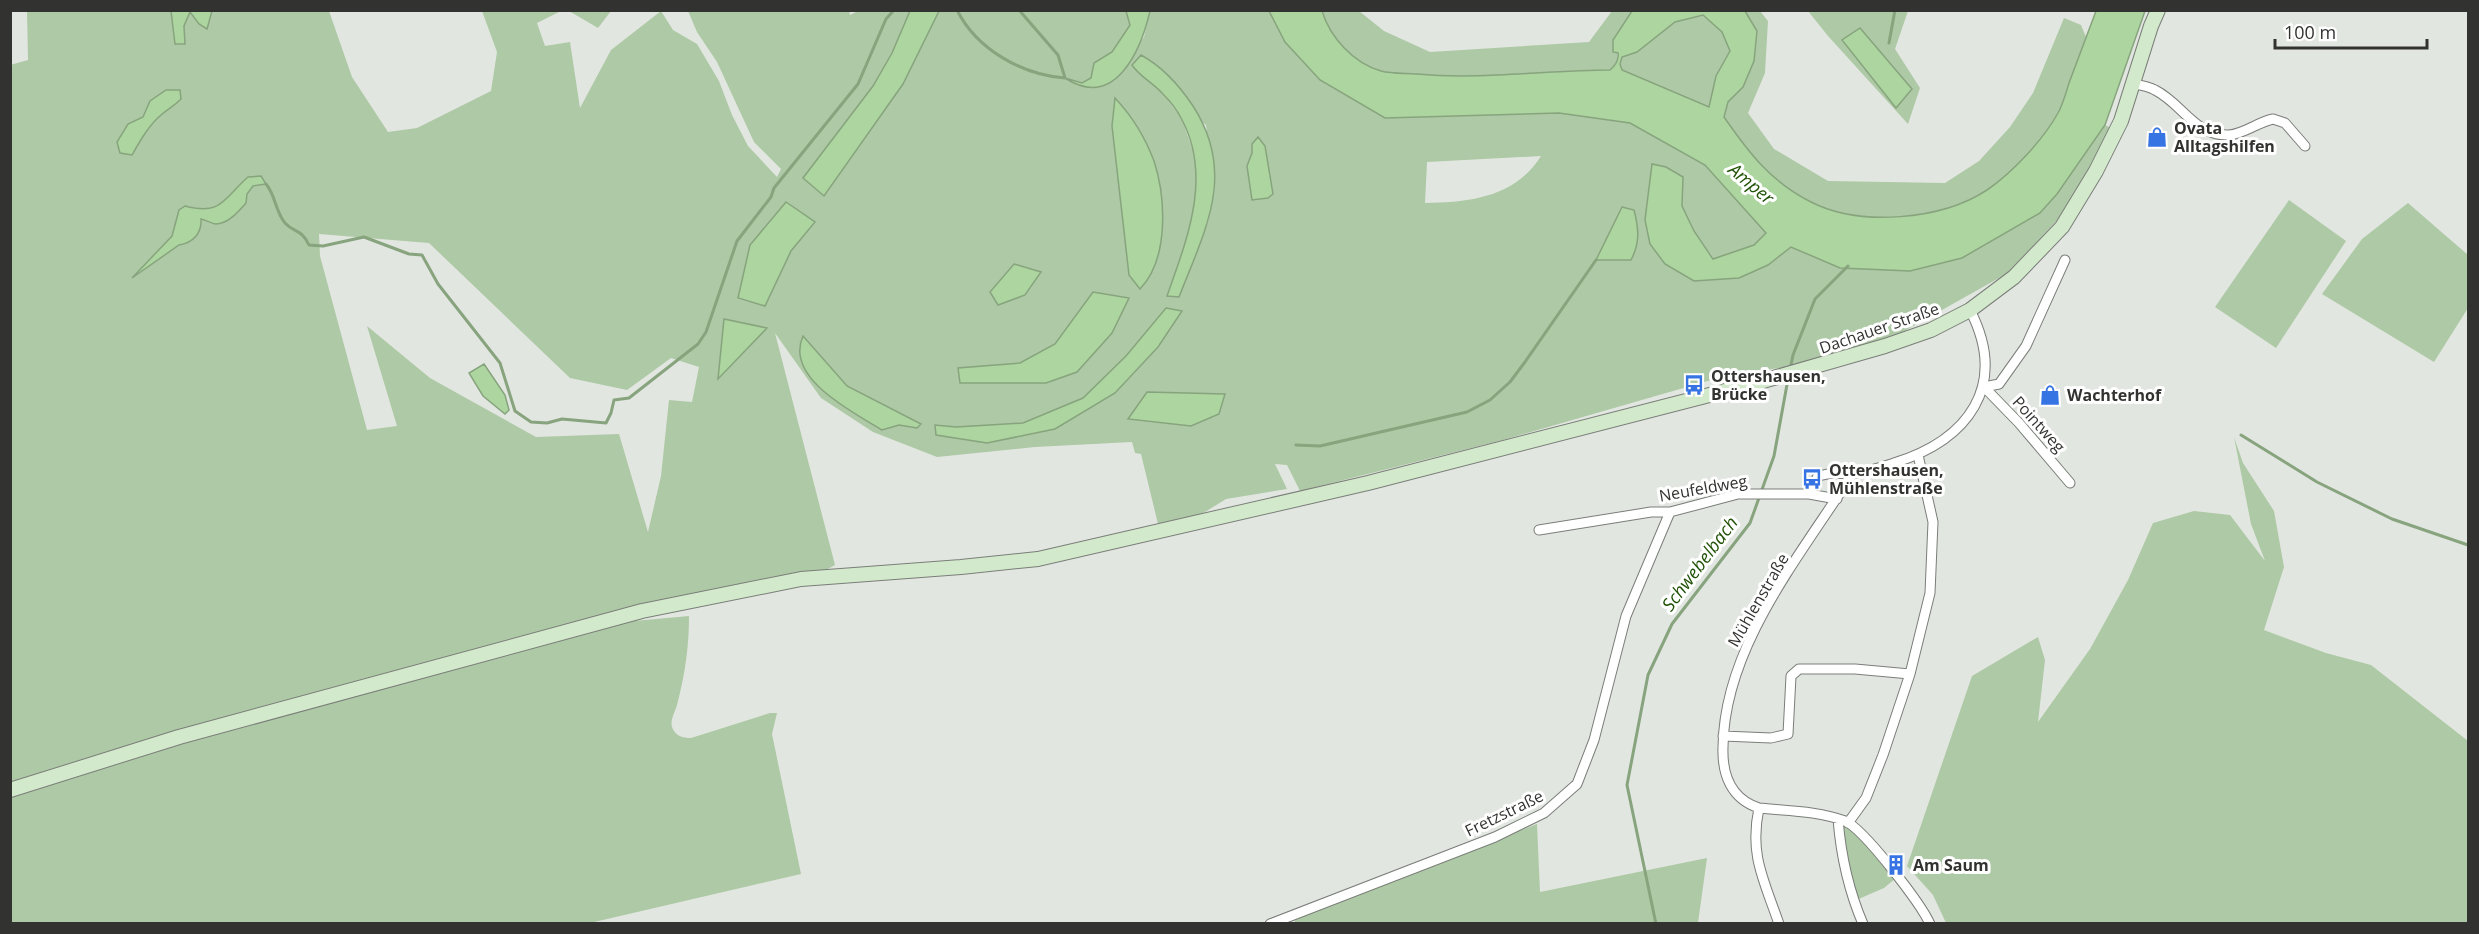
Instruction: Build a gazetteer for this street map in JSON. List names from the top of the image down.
{
  "streets": {
    "main road": ["Dachauer Straße"],
    "street": [
      "Pointweg",
      "Neufeldweg",
      "Mühlenstraße",
      "Fretzstraße"
    ]
  },
  "crossings": [
    ["Neufeldweg", "Mühlenstraße"],
    ["Neufeldweg", "Fretzstraße"]
  ],
  "water": ["Amper", "Schwebelbach"],
  "places": {
    "shop": ["Ovata Alltagshilfen", "Wachterhof"],
    "bus stop": ["Ottershausen, Brücke", "Ottershausen, Mühlenstraße"],
    "building": ["Am Saum"]
  },
  "scale_bar": "100 m"
}
